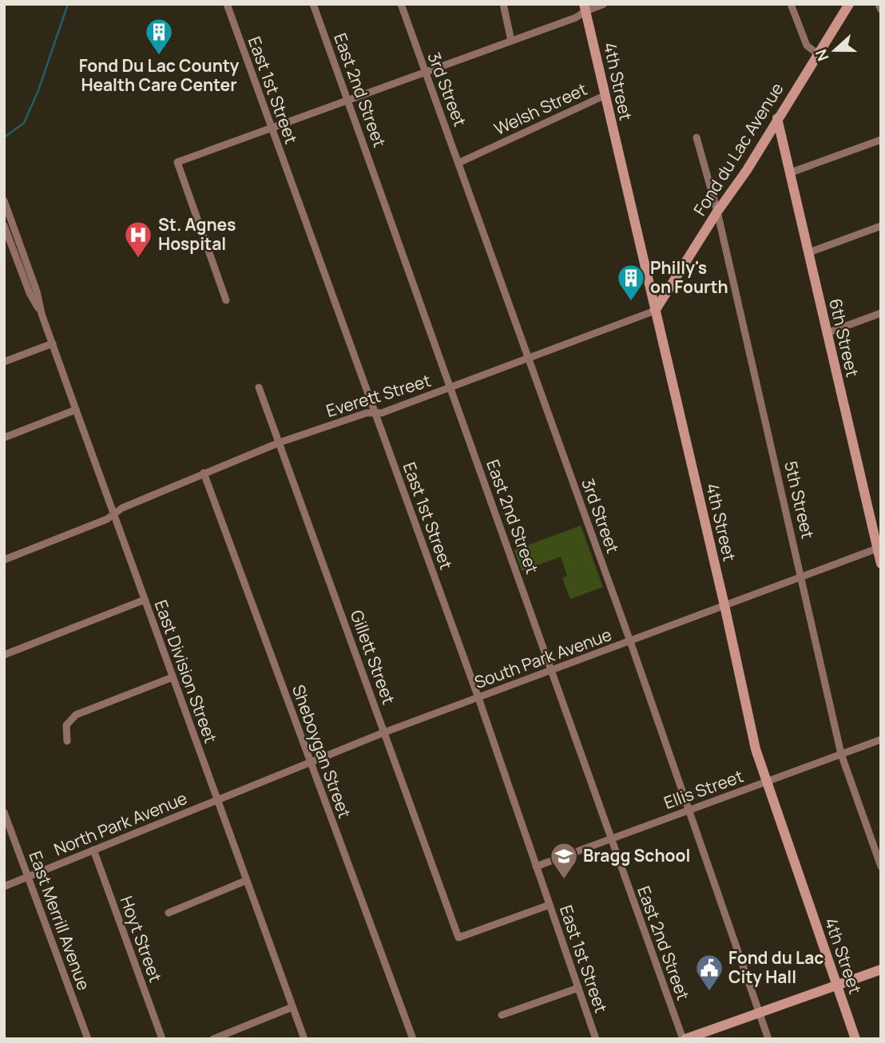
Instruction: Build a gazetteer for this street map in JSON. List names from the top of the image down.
{
  "streets": {
    "street": [
      "4th Street",
      "3rd Street",
      "East 1st Street",
      "East 2nd Street",
      "Welsh Street",
      "Fond du Lac Avenue",
      "6th Street",
      "Everett Street",
      "5th Street",
      "Gillett Street",
      "South Park Avenue",
      "East Division Street",
      "Sheboygan Street",
      "Ellis Street",
      "North Park Avenue",
      "East Merrill Avenue",
      "Hoyt Street"
    ]
  },
  "crossings": [
    ["4th Street", "Welsh Street"],
    ["4th Street", "Fond du Lac Avenue"],
    ["4th Street", "Everett Street"],
    ["4th Street", "South Park Avenue"],
    ["4th Street", "Ellis Street"],
    ["3rd Street", "Welsh Street"],
    ["3rd Street", "Everett Street"],
    ["3rd Street", "South Park Avenue"],
    ["3rd Street", "Ellis Street"],
    ["East 1st Street", "Everett Street"],
    ["East 1st Street", "Gillett Street"],
    ["East 1st Street", "South Park Avenue"],
    ["East 1st Street", "Ellis Street"],
    ["East 2nd Street", "Everett Street"],
    ["East 2nd Street", "South Park Avenue"],
    ["East 2nd Street", "Ellis Street"],
    ["Fond du Lac Avenue", "6th Street"],
    ["Fond du Lac Avenue", "Everett Street"],
    ["Fond du Lac Avenue", "5th Street"],
    ["6th Street", "South Park Avenue"],
    ["Everett Street", "Gillett Street"],
    ["Everett Street", "East Division Street"],
    ["Everett Street", "Sheboygan Street"],
    ["5th Street", "South Park Avenue"],
    ["5th Street", "Ellis Street"],
    ["Gillett Street", "South Park Avenue"],
    ["South Park Avenue", "East Division Street"],
    ["South Park Avenue", "Sheboygan Street"],
    ["South Park Avenue", "North Park Avenue"],
    ["East Division Street", "North Park Avenue"],
    ["North Park Avenue", "East Merrill Avenue"],
    ["North Park Avenue", "Hoyt Street"]
  ],
  "places": {
    "building": ["Fond Du Lac County Health Care Center", "Philly's on Fourth"],
    "hospital": ["St. Agnes Hospital"],
    "school or university": ["Bragg School"],
    "public building": ["Fond du Lac City Hall"]
  },
  "north": "left"
}
